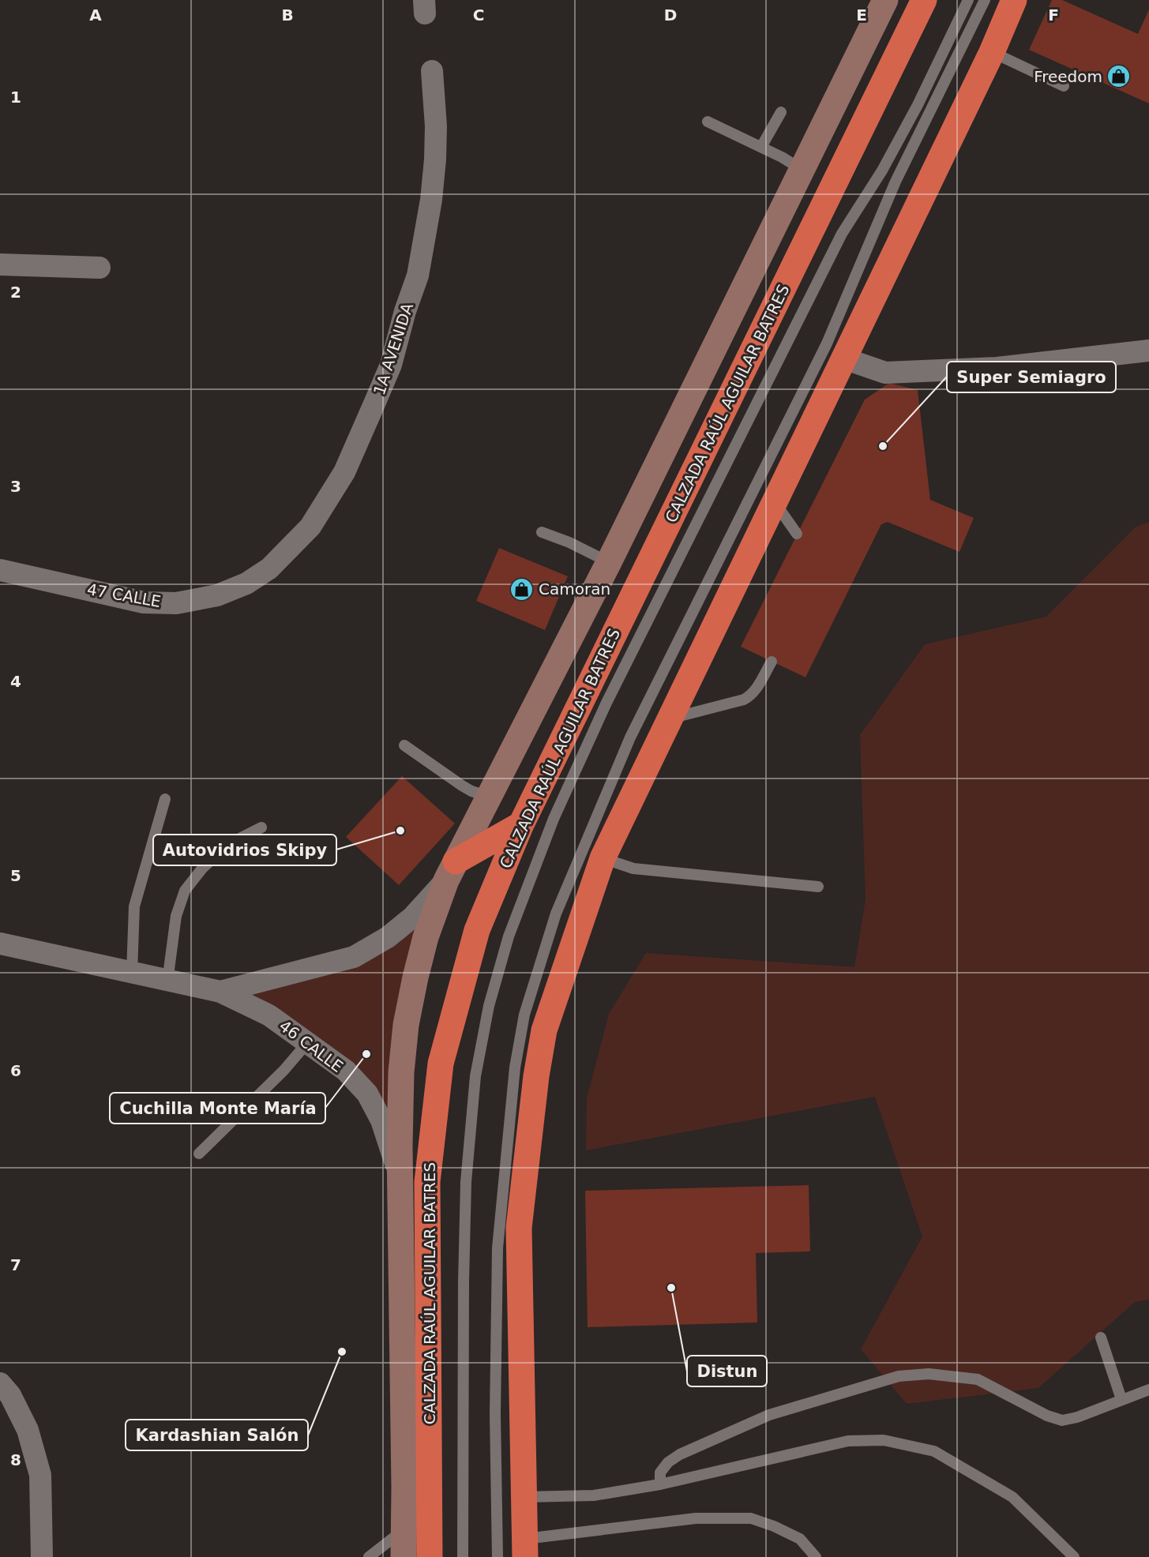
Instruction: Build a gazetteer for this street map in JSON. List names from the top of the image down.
{
  "streets": {
    "highway": ["CALZADA RAÚL AGUILAR BATRES"],
    "street": ["1A AVENIDA", "47 CALLE", "46 CALLE"]
  },
  "crossings": [
    ["1A AVENIDA", "47 CALLE"]
  ],
  "places": {
    "shop": ["Freedom", "Camoran"],
    "other": [
      "Super Semiagro",
      "Autovidrios Skipy",
      "Cuchilla Monte María",
      "Distun",
      "Kardashian Salón"
    ]
  },
  "grid": {
    "columns": [
      "A",
      "B",
      "C",
      "D",
      "E",
      "F"
    ],
    "rows": [
      "1",
      "2",
      "3",
      "4",
      "5",
      "6",
      "7",
      "8"
    ]
  }
}
